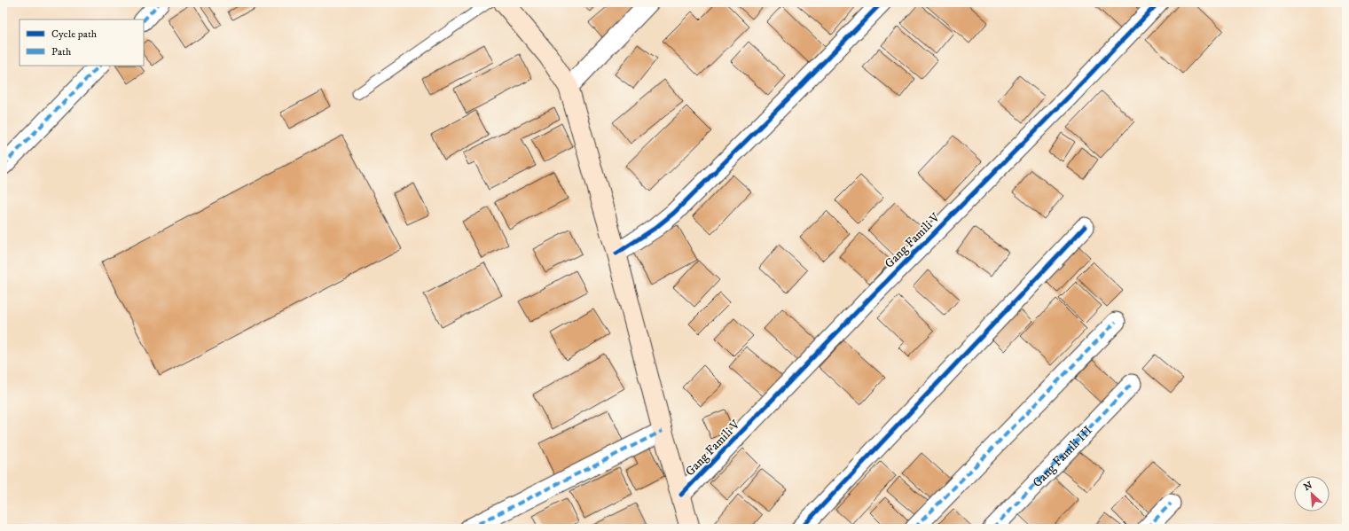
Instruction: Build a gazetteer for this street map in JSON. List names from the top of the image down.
{
  "streets": {
    "street": ["Gang Famili V", "Gang Famili III"]
  },
  "legend": ["Cycle path", "Path"],
  "north": "top left"
}
